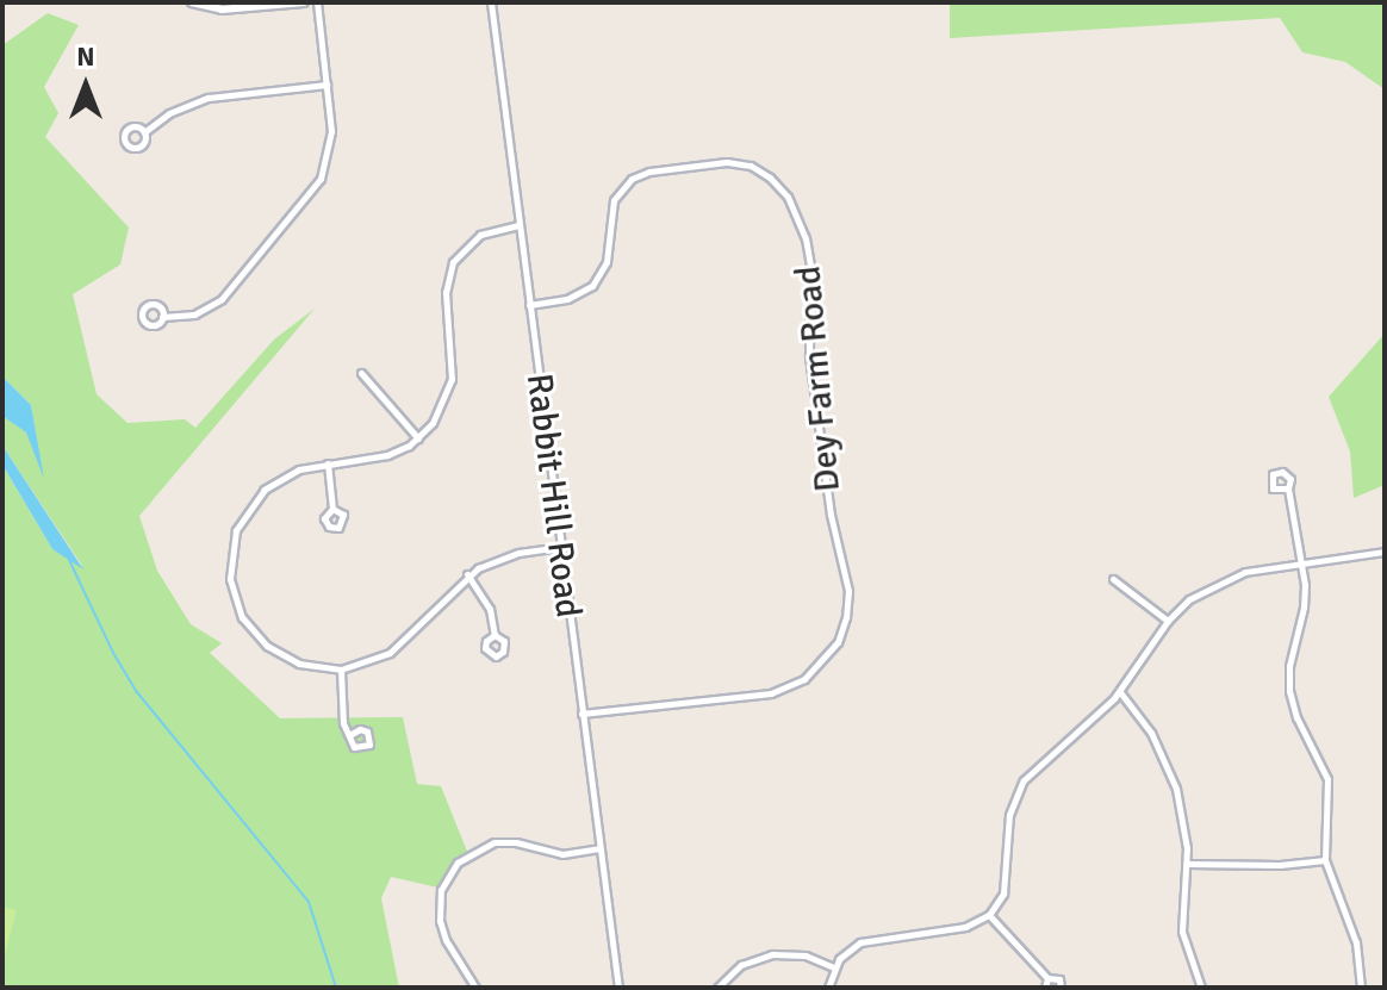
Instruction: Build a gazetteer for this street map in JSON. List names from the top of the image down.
{
  "streets": {
    "street": ["Dey Farm Road", "Rabbit Hill Road"]
  },
  "crossings": [
    ["Dey Farm Road", "Rabbit Hill Road"]
  ],
  "north": "top"
}
